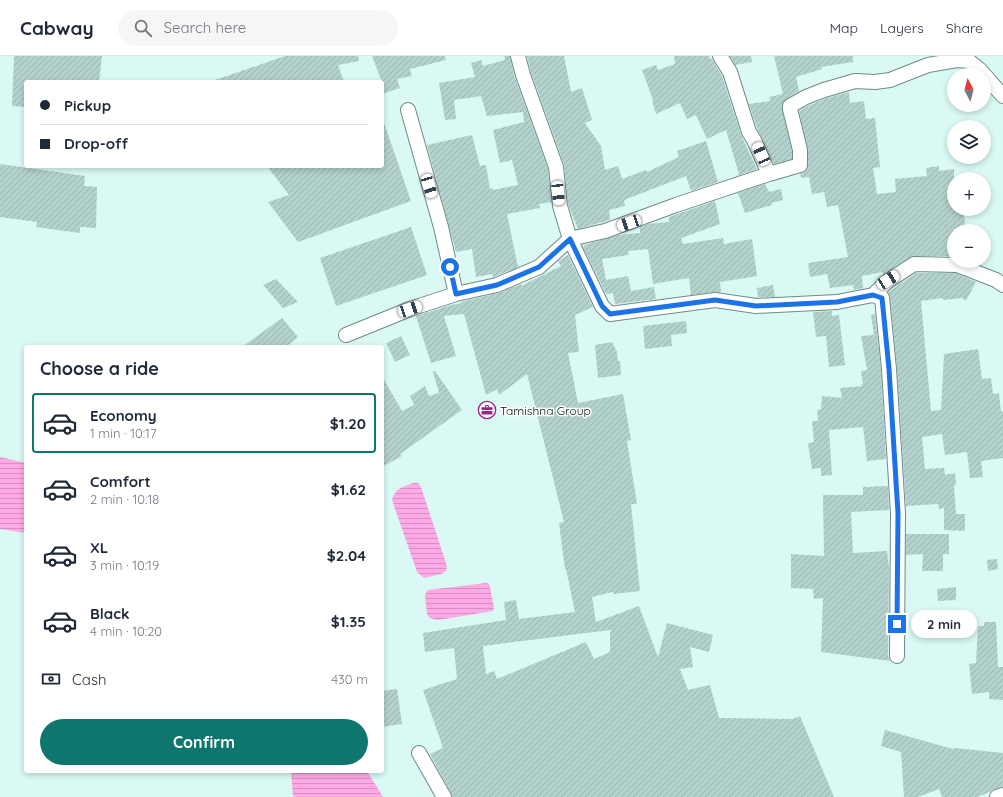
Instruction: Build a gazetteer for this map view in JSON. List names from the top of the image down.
{
  "places": {
    "office": ["Tamishna Group"]
  },
  "north": "top",
  "page": {
    "header": "Cabway",
    "search": "Search here",
    "nav": ["Map", "Layers", "Share"],
    "map_buttons": ["+", "−"],
    "banner": ["Pickup", "Drop-off"],
    "heading": "Choose a ride",
    "list": [
      {
        "name": "Economy",
        "note": "1 min · 10:17",
        "value": "$1.20"
      },
      {
        "name": "Comfort",
        "note": "2 min · 10:18",
        "value": "$1.62"
      },
      {
        "name": "XL",
        "note": "3 min · 10:19",
        "value": "$2.04"
      },
      {
        "name": "Black",
        "note": "4 min · 10:20",
        "value": "$1.35"
      }
    ],
    "bubble": "2 min",
    "pay": ["Cash", "430 m"],
    "buttons": "Confirm"
  }
}
